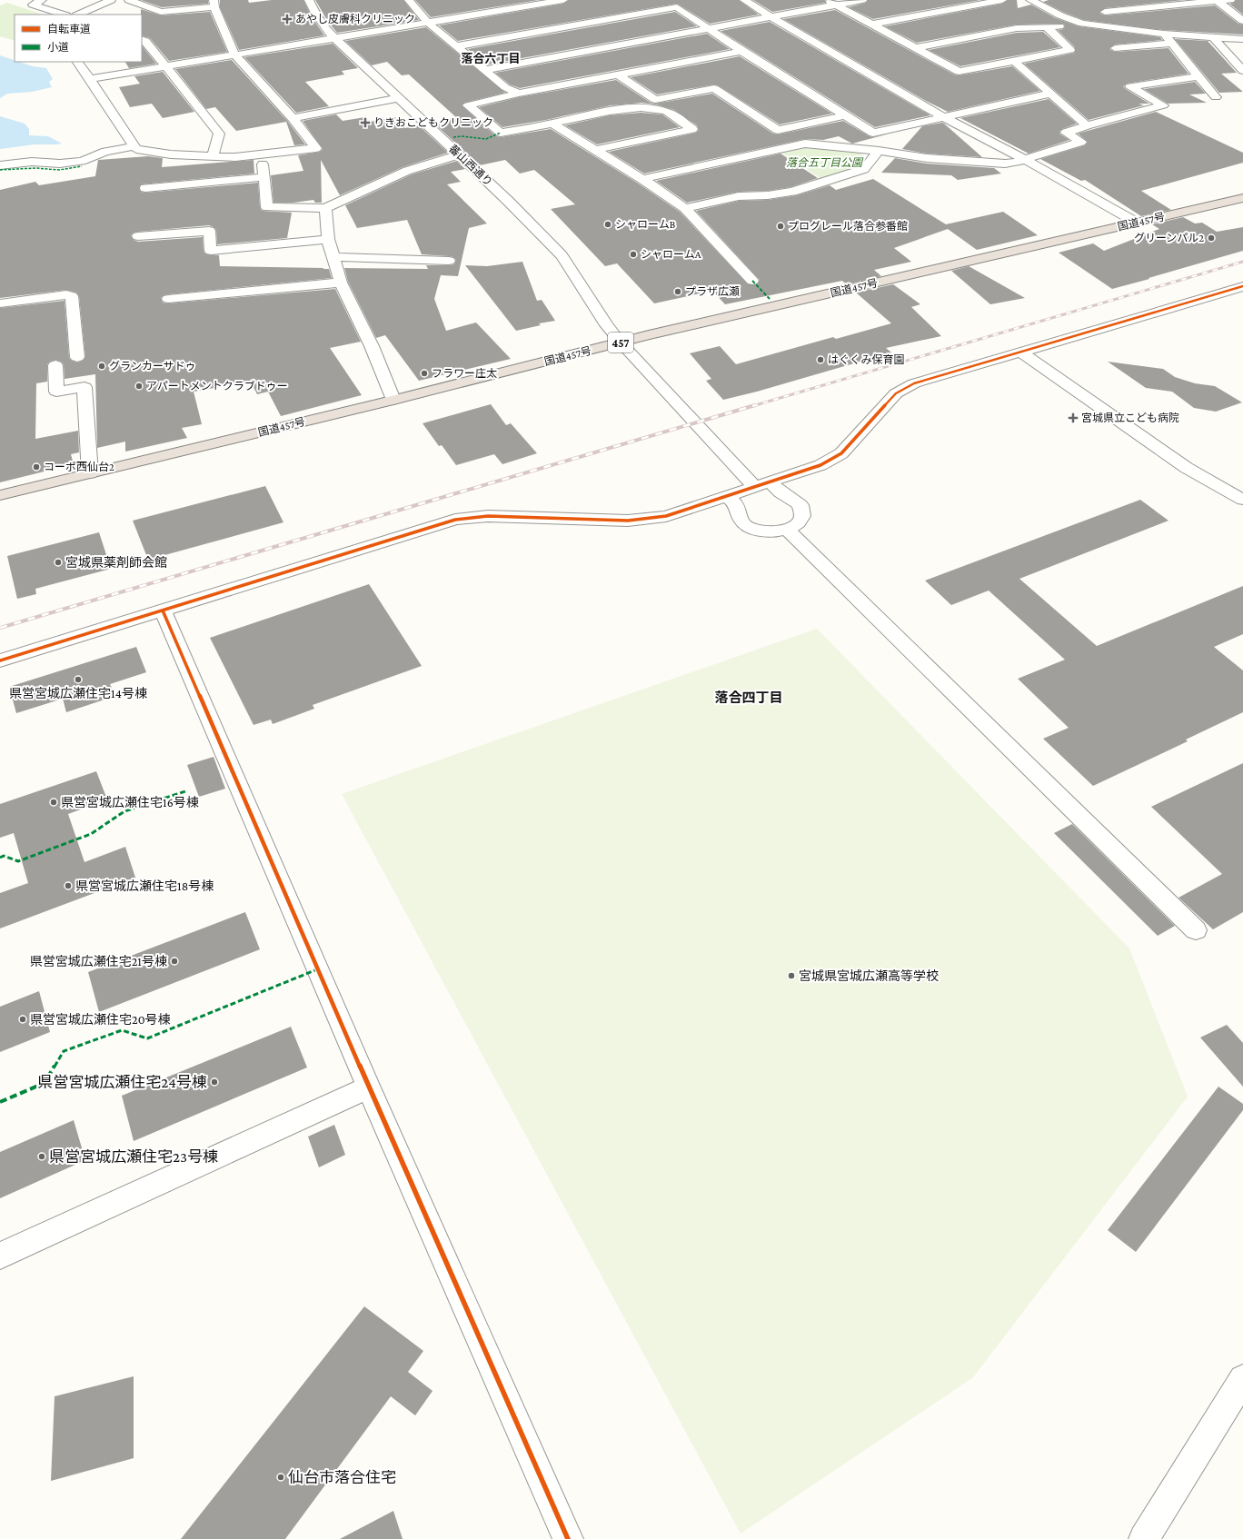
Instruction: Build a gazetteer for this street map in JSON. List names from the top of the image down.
{
  "streets": {
    "highway": ["国道457号", "457"],
    "street": ["蕃山西通り"]
  },
  "crossings": [
    ["蕃山西通り", "国道457号"]
  ],
  "districts": ["落合六丁目", "落合四丁目"],
  "parks": ["落合五丁目公園"],
  "places": {
    "health": ["あやし皮膚科クリニック", "りきおこどもクリニック", "宮城県立こども病院"],
    "other": [
      "シャロームB",
      "プログレール落合参番館",
      "グリーンパル2",
      "シャロームA",
      "プラザ広瀬",
      "はぐくみ保育園",
      "グランカーサドゥ",
      "フラワー庄太",
      "アパートメントクラブドゥー",
      "コーポ西仙台2",
      "宮城県薬剤師会館",
      "県営宮城広瀬住宅14号棟",
      "県営宮城広瀬住宅16号棟",
      "県営宮城広瀬住宅18号棟",
      "県営宮城広瀬住宅21号棟",
      "宮城県宮城広瀬高等学校",
      "県営宮城広瀬住宅20号棟",
      "県営宮城広瀬住宅24号棟",
      "県営宮城広瀬住宅23号棟",
      "仙台市落合住宅"
    ]
  },
  "legend": ["自転車道", "小道"]
}
